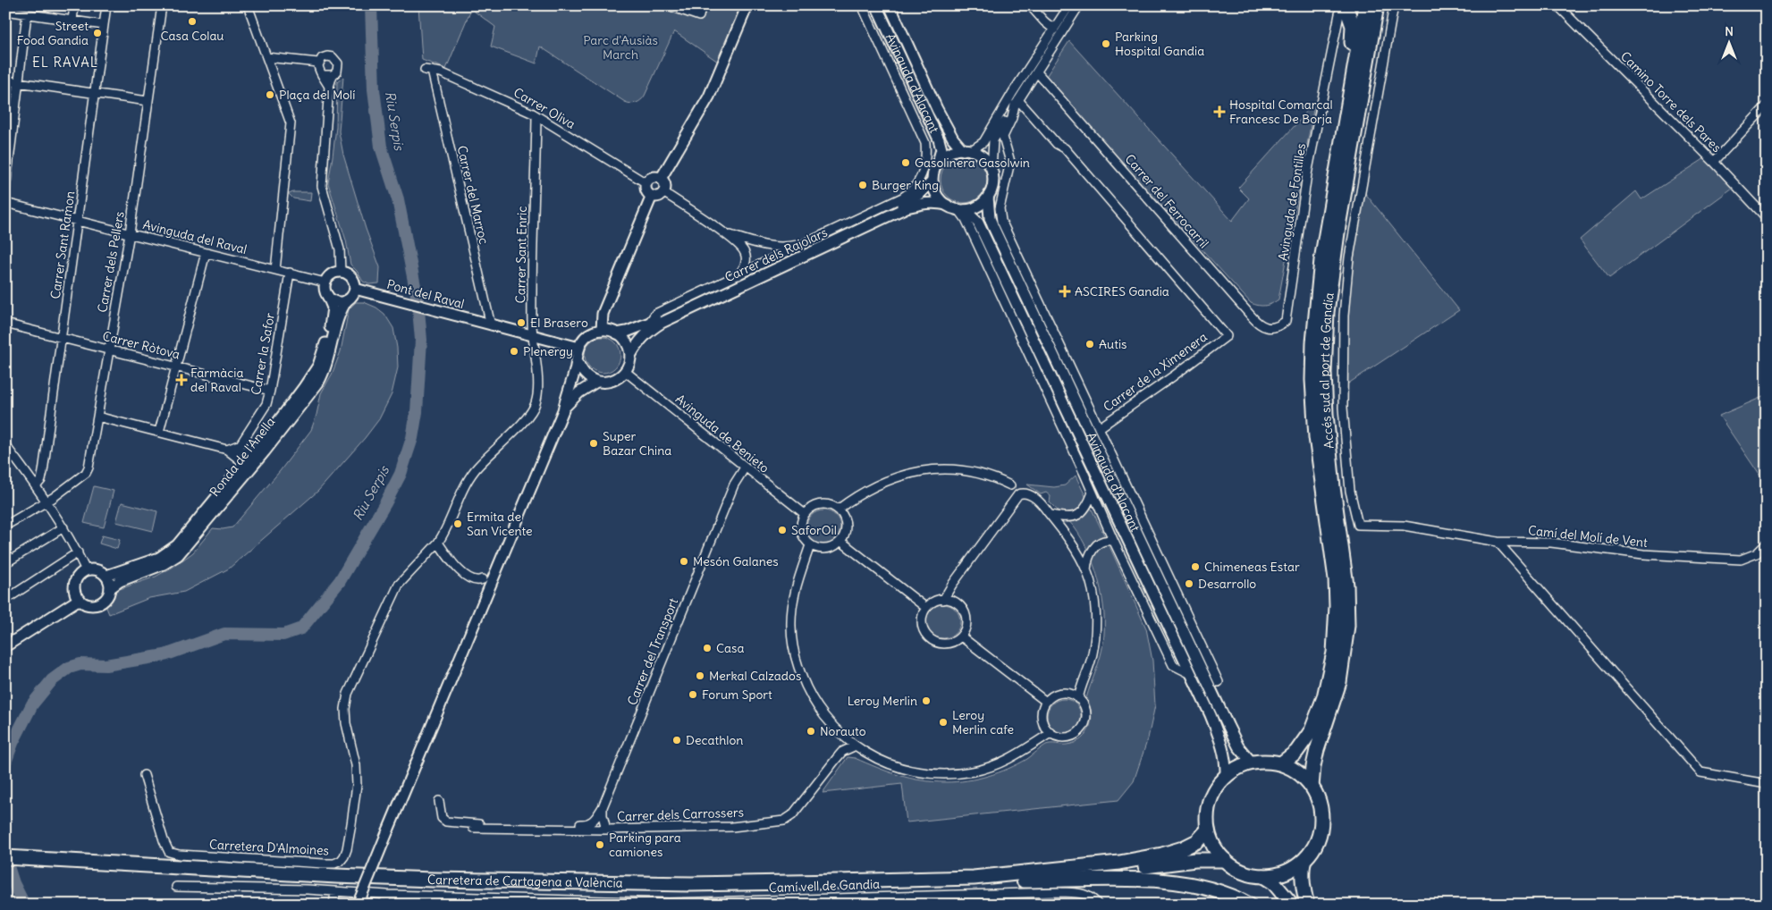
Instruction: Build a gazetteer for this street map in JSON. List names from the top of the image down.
{
  "streets": {
    "highway": ["Accés sud al port de Gandia", "Carretera de Cartagena a València"],
    "main road": [
      "Avinguda d'Alacant",
      "Carrer dels Rajolars",
      "Pont del Raval",
      "Ronda de l'Anella"
    ],
    "street": [
      "Camino Torre dels Pares",
      "Carrer Oliva",
      "Carrer del Marroc",
      "Carrer del Ferrocarril",
      "Avinguda de Fontilles",
      "Avinguda del Raval",
      "Carrer Sant Ramon",
      "Carrer Sant Enric",
      "Carrer dels Pellers",
      "Carrer Ròtova",
      "Carrer la Safor",
      "Carrer de la Ximenera",
      "Avinguda de Benieto",
      "Camí del Molí de Vent",
      "Carrer del Transport",
      "Carrer dels Carrossers",
      "Carretera D'Almoines",
      "Camí vell de Gandia"
    ]
  },
  "crossings": [
    ["Avinguda d'Alacant", "Carrer dels Rajolars"],
    ["Avinguda d'Alacant", "Accés sud al port de Gandia"],
    ["Avinguda d'Alacant", "Carrer de la Ximenera"],
    ["Carrer Oliva", "Carrer del Marroc"],
    ["Carrer Oliva", "Carrer Sant Enric"],
    ["Carrer del Marroc", "Pont del Raval"],
    ["Carrer del Ferrocarril", "Avinguda de Fontilles"],
    ["Avinguda del Raval", "Carrer Sant Ramon"],
    ["Avinguda del Raval", "Carrer dels Pellers"],
    ["Avinguda del Raval", "Pont del Raval"],
    ["Avinguda del Raval", "Carrer la Safor"],
    ["Avinguda del Raval", "Ronda de l'Anella"],
    ["Carrer Sant Ramon", "Carrer Ròtova"],
    ["Carrer Sant Enric", "Pont del Raval"],
    ["Carrer Sant Enric", "Carretera D'Almoines"],
    ["Carrer dels Rajolars", "Pont del Raval"],
    ["Carrer dels Rajolars", "Avinguda de Benieto"],
    ["Carrer dels Pellers", "Carrer Ròtova"],
    ["Pont del Raval", "Avinguda de Benieto"],
    ["Pont del Raval", "Ronda de l'Anella"],
    ["Carrer Ròtova", "Carrer la Safor"],
    ["Avinguda de Benieto", "Carrer del Transport"],
    ["Carrer del Transport", "Carrer dels Carrossers"]
  ],
  "districts": ["EL RAVAL"],
  "water": ["Riu Serpis"],
  "parks": ["Parc d'Ausiàs March"],
  "places": {
    "other": [
      "Casa Colau",
      "Street Food Gandia",
      "Parking Hospital Gandia",
      "Plaça del Molí",
      "Gasolinera Gasolwin",
      "Burger King",
      "El Brasero",
      "Autis",
      "Plenergy",
      "Super Bazar China",
      "Ermita de San Vicente",
      "SaforOil",
      "Mesón Galanes",
      "Chimeneas Estar",
      "Desarrollo",
      "Casa",
      "Merkal Calzados",
      "Forum Sport",
      "Leroy Merlin",
      "Leroy Merlin cafe",
      "Norauto",
      "Decathlon",
      "Parking para camiones"
    ],
    "health": ["Hospital Comarcal Francesc De Borja", "ASCIRES Gandia", "Farmàcia del Raval"]
  },
  "north": "top"
}
